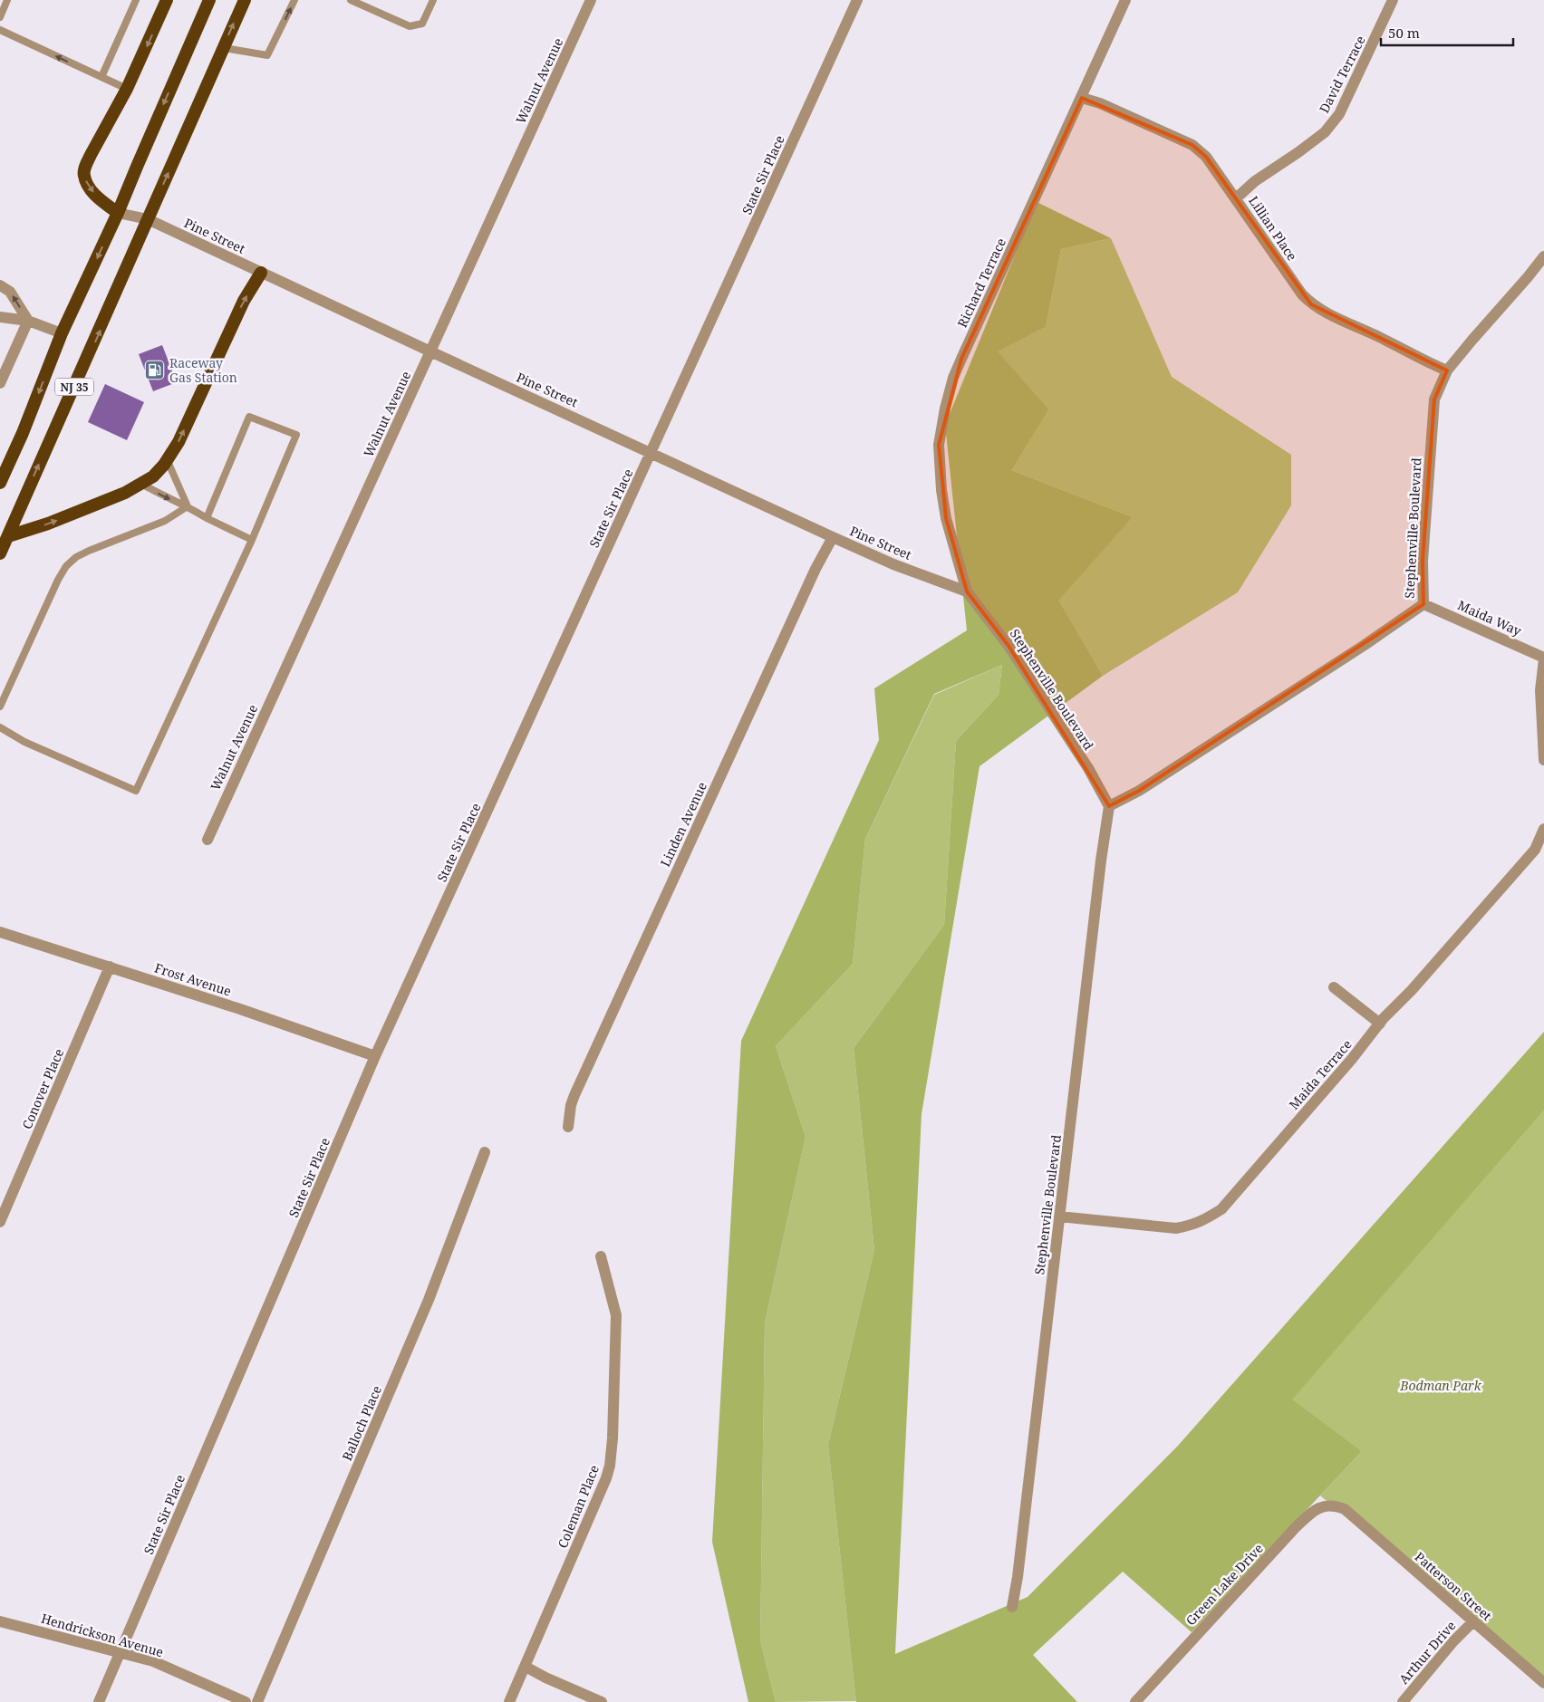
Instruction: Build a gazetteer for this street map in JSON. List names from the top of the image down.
{
  "streets": {
    "highway": ["NJ 35"],
    "street": [
      "David Terrace",
      "Walnut Avenue",
      "State Sir Place",
      "Lillian Place",
      "Pine Street",
      "Richard Terrace",
      "Stephenville Boulevard",
      "Maida Way",
      "Linden Avenue",
      "Frost Avenue",
      "Maida Terrace",
      "Conover Place",
      "Balloch Place",
      "Coleman Place",
      "Green Lake Drive",
      "Patterson Street",
      "Hendrickson Avenue",
      "Arthur Drive"
    ]
  },
  "crossings": [
    ["David Terrace", "Lillian Place"],
    ["Walnut Avenue", "Pine Street"],
    ["State Sir Place", "Pine Street"],
    ["State Sir Place", "Frost Avenue"],
    ["State Sir Place", "Hendrickson Avenue"],
    ["Lillian Place", "Richard Terrace"],
    ["Lillian Place", "Stephenville Boulevard"],
    ["Pine Street", "Richard Terrace"],
    ["Pine Street", "NJ 35"],
    ["Pine Street", "Stephenville Boulevard"],
    ["Pine Street", "Linden Avenue"],
    ["Richard Terrace", "Stephenville Boulevard"],
    ["Stephenville Boulevard", "Maida Way"],
    ["Stephenville Boulevard", "Maida Terrace"],
    ["Frost Avenue", "Conover Place"],
    ["Green Lake Drive", "Patterson Street"],
    ["Patterson Street", "Arthur Drive"]
  ],
  "parks": ["Bodman Park"],
  "places": {
    "fuel station": ["Raceway Gas Station"]
  },
  "scale_bar": "50 m"
}
